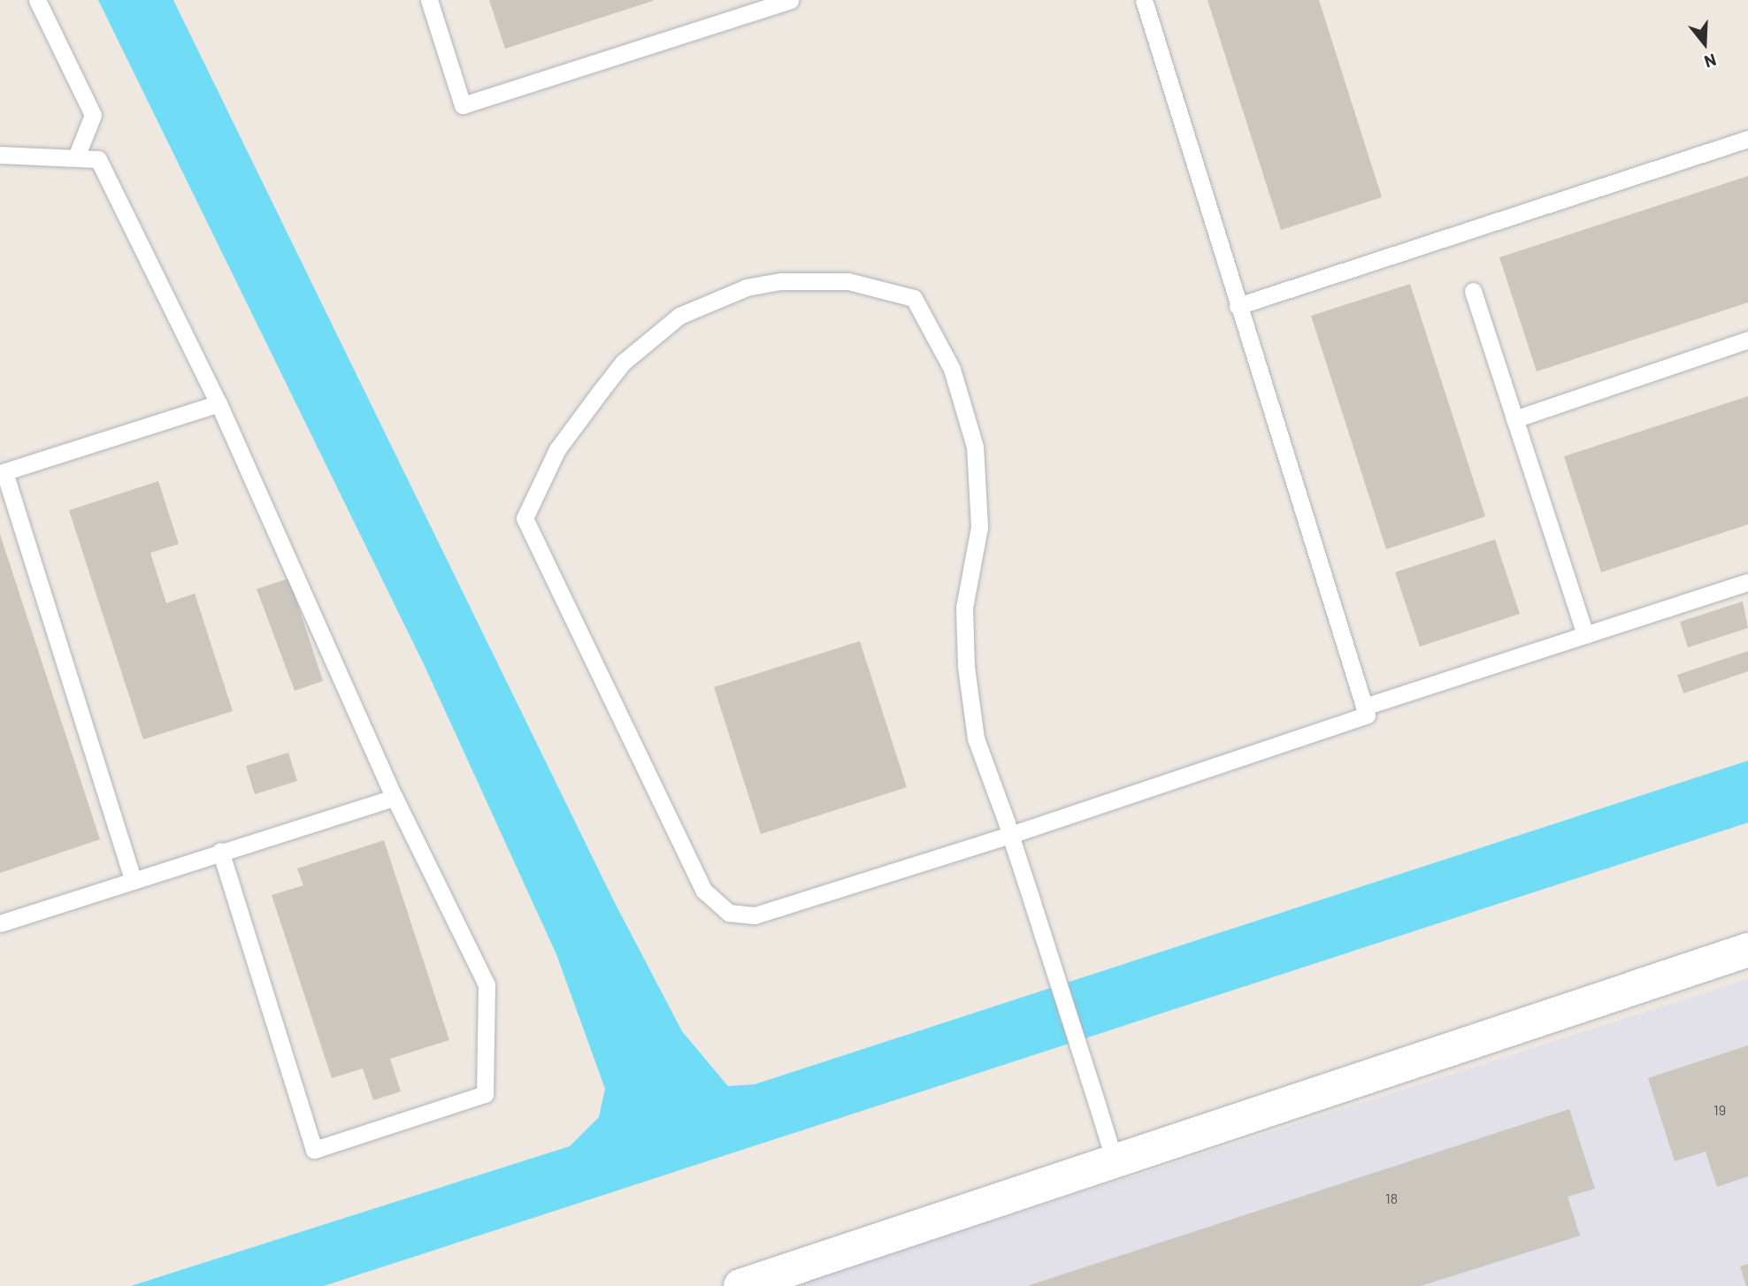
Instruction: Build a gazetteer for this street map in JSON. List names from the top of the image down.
{
  "house_numbers": ["19", "18"],
  "north": "bottom"
}
